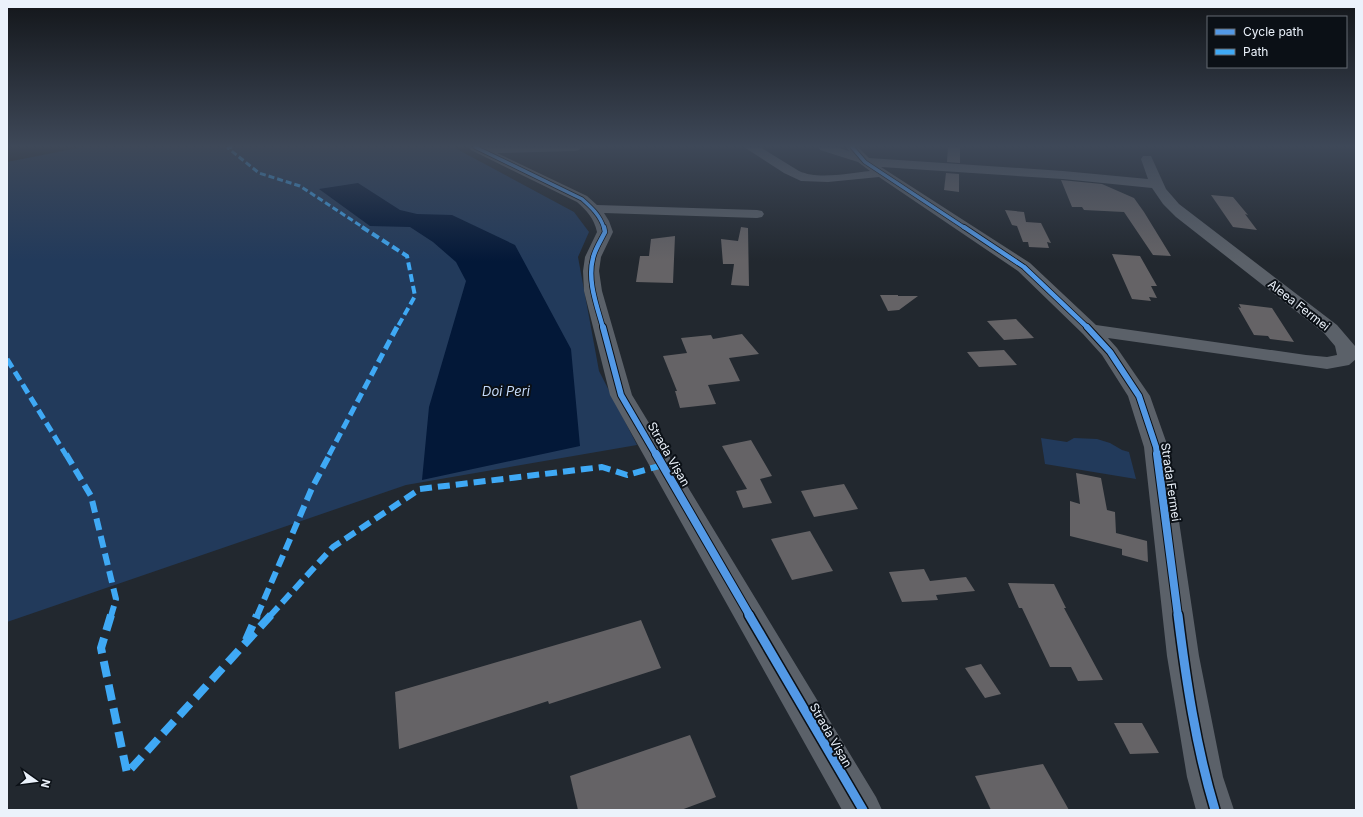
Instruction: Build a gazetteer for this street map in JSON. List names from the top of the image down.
{
  "streets": {
    "street": ["Aleea Fermei", "Strada Vișan", "Strada Fermei"]
  },
  "crossings": [
    ["Aleea Fermei", "Strada Fermei"]
  ],
  "water": ["Doi Peri"],
  "legend": ["Cycle path", "Path"],
  "north": "right"
}
